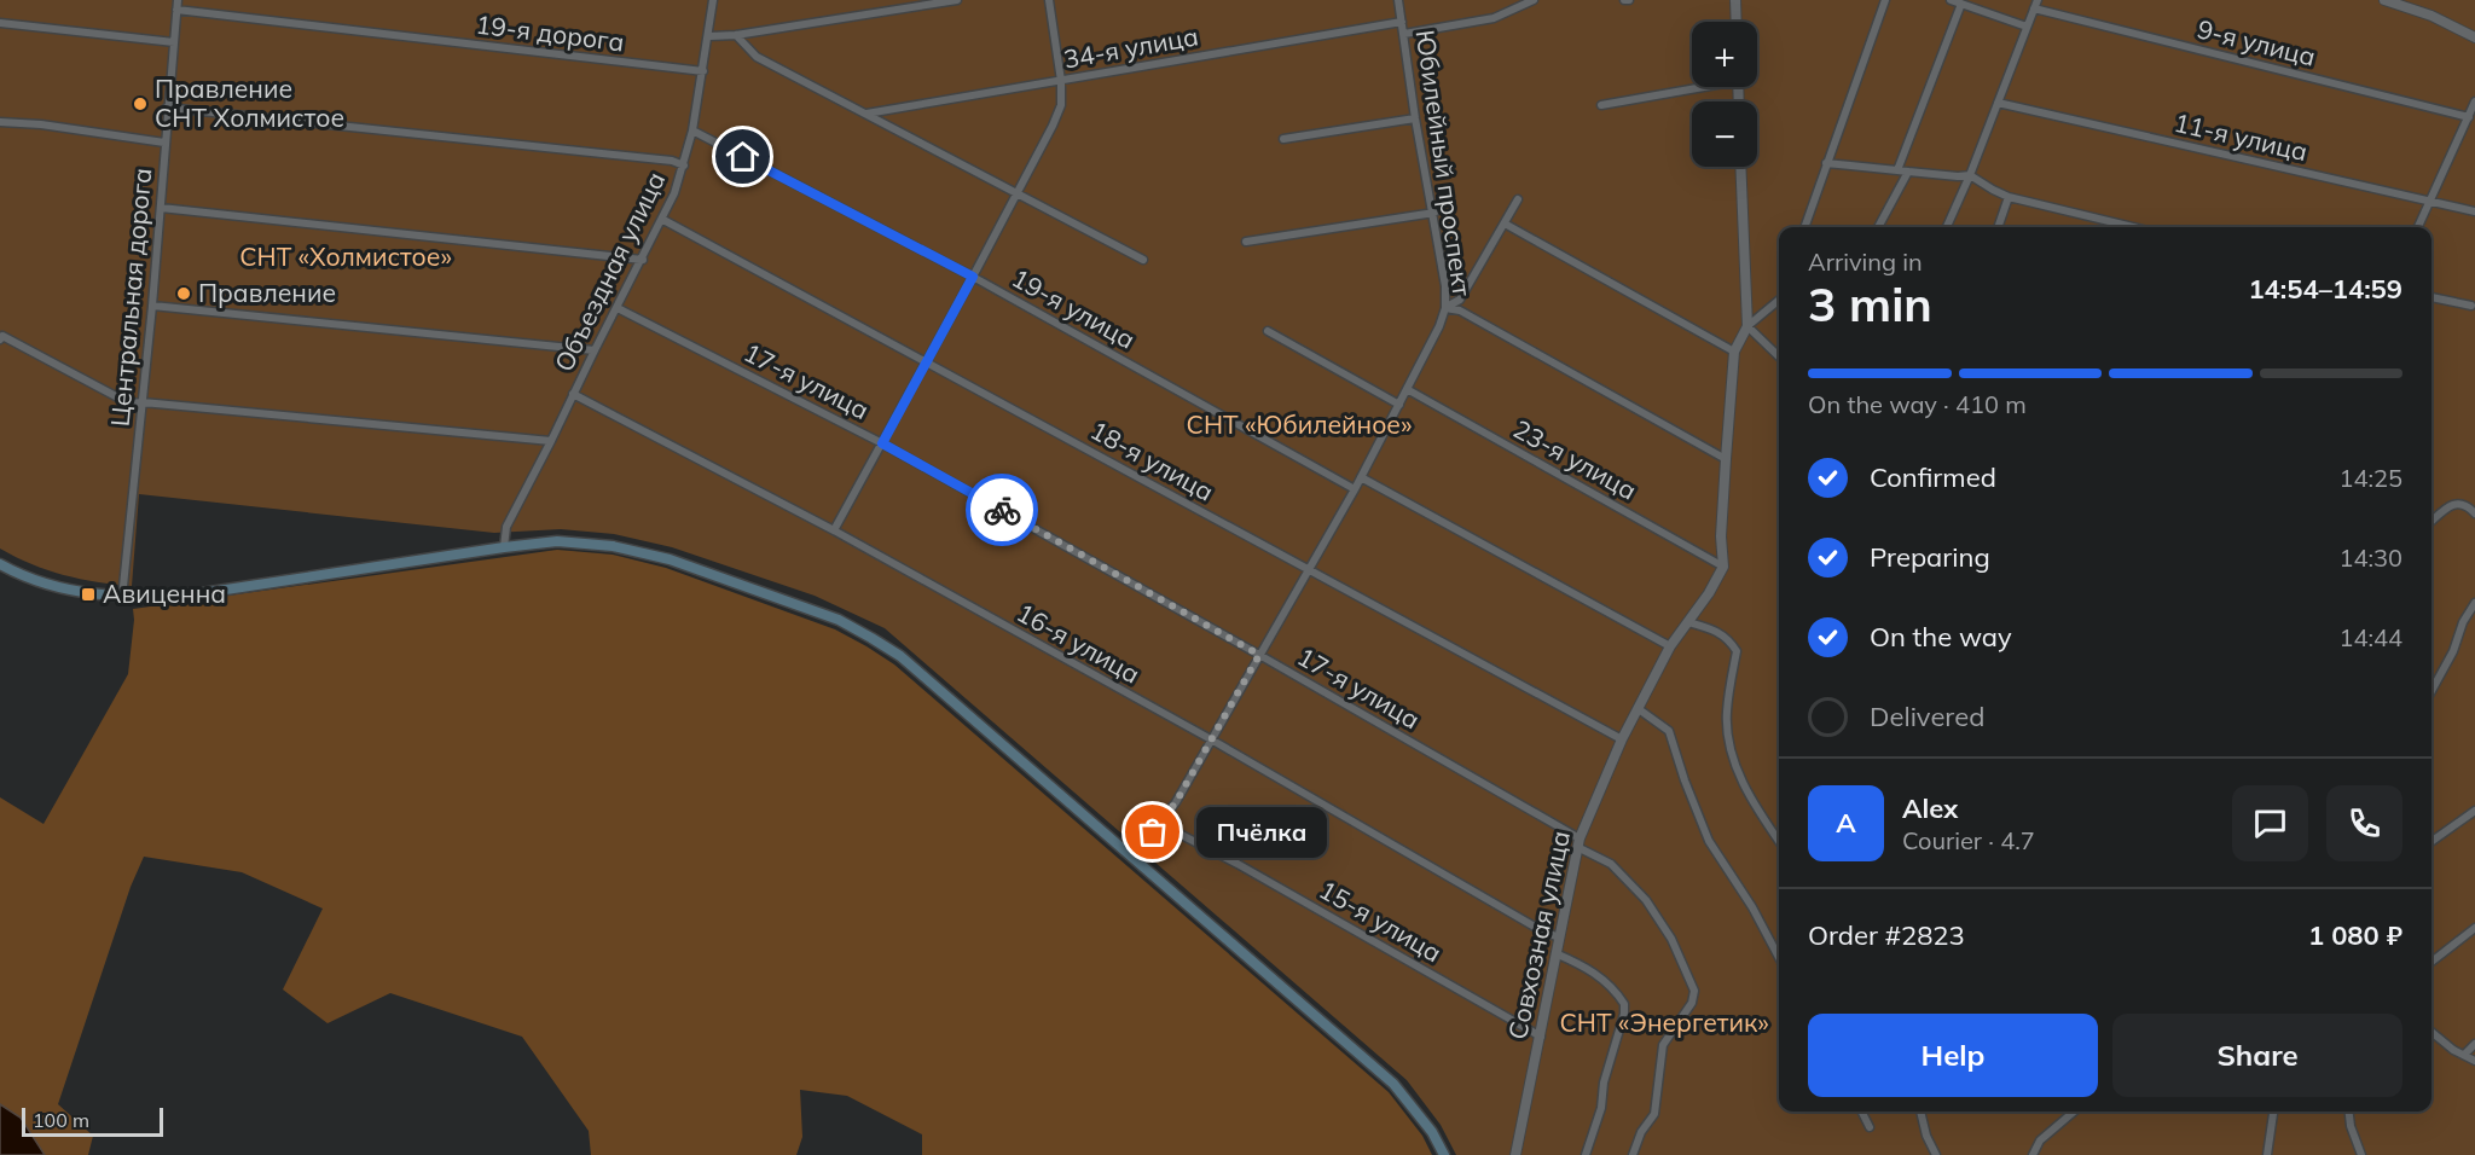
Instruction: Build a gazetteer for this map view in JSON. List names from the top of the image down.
{
  "streets": {
    "street": [
      "19-я дорога",
      "9-я улица",
      "34-я улица",
      "11-я улица",
      "Юбилейный проспект",
      "Объездная улица",
      "Центральная дорога",
      "19-я улица",
      "17-я улица",
      "23-я улица",
      "18-я улица",
      "16-я улица",
      "15-я улица",
      "Совхозная улица"
    ]
  },
  "crossings": [
    ["19-я дорога", "Объездная улица"],
    ["19-я дорога", "Центральная дорога"],
    ["34-я улица", "Юбилейный проспект"],
    ["Юбилейный проспект", "19-я улица"],
    ["Юбилейный проспект", "17-я улица"],
    ["Юбилейный проспект", "23-я улица"],
    ["Юбилейный проспект", "18-я улица"],
    ["Юбилейный проспект", "16-я улица"],
    ["Юбилейный проспект", "15-я улица"],
    ["Объездная улица", "19-я улица"],
    ["Объездная улица", "17-я улица"],
    ["Объездная улица", "18-я улица"],
    ["Объездная улица", "16-я улица"],
    ["17-я улица", "Совхозная улица"],
    ["23-я улица", "Совхозная улица"],
    ["18-я улица", "Совхозная улица"],
    ["16-я улица", "Совхозная улица"],
    ["15-я улица", "Совхозная улица"]
  ],
  "parks": ["СНТ «Холмистое»", "СНТ «Юбилейное»", "СНТ «Энергетик»"],
  "places": {
    "other": ["Правление СНТ Холмистое", "Правление", "Пчёлка"],
    "transit": ["Авиценна"]
  },
  "scale_bar": "100 m",
  "page": {
    "map_buttons": ["+", "−"],
    "heading": ["3 min", "Arriving in", "14:54–14:59"],
    "panel": [
      "Alex",
      "Courier · 4.7",
      "Order #2823",
      "1 080 ₽"
    ],
    "bar": "On the way · 410 m",
    "list": [
      ["Confirmed", "14:25"],
      ["Preparing", "14:30"],
      ["On the way", "14:44"],
      "Delivered"
    ],
    "round": "A",
    "bubble": "Пчёлка",
    "buttons": ["Help", "Share"],
    "scale": "100 m"
  }
}
